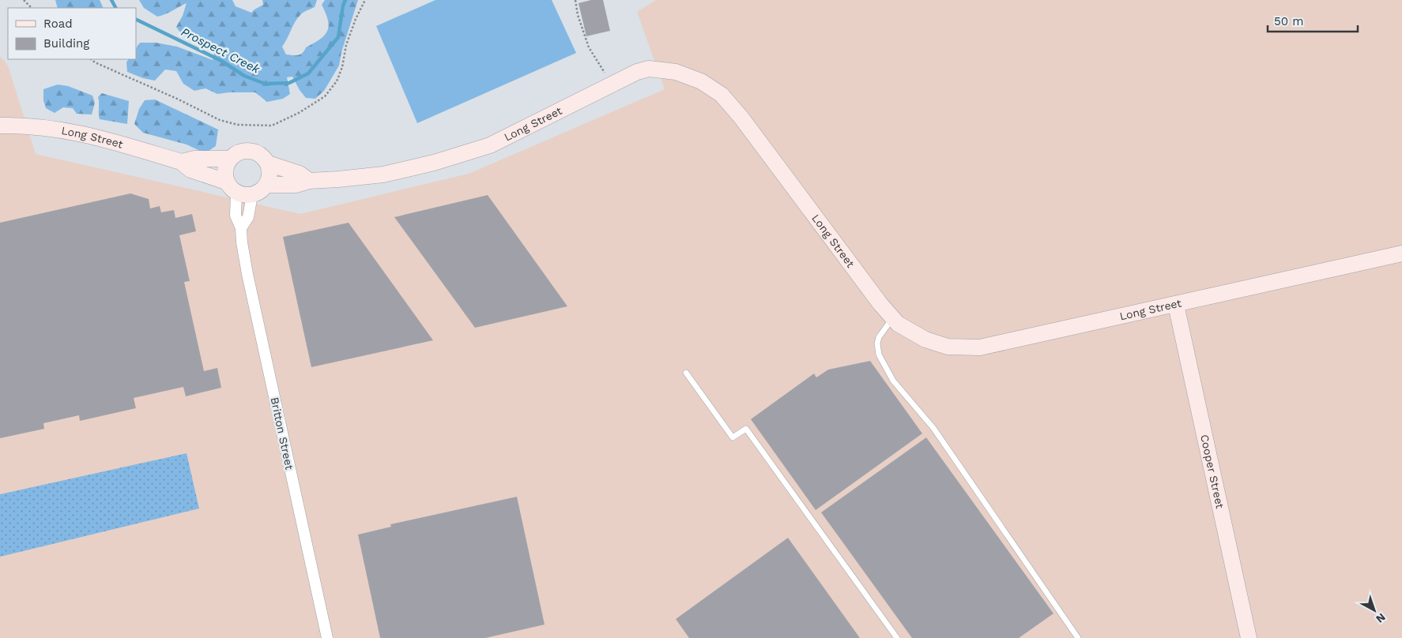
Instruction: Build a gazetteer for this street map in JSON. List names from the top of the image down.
{
  "streets": {
    "street": ["Long Street", "Britton Street", "Cooper Street"]
  },
  "crossings": [
    ["Long Street", "Britton Street"],
    ["Long Street", "Cooper Street"]
  ],
  "water": ["Prospect Creek"],
  "legend": ["Road", "Building"],
  "scale_bar": "50 m",
  "north": "bottom right"
}
